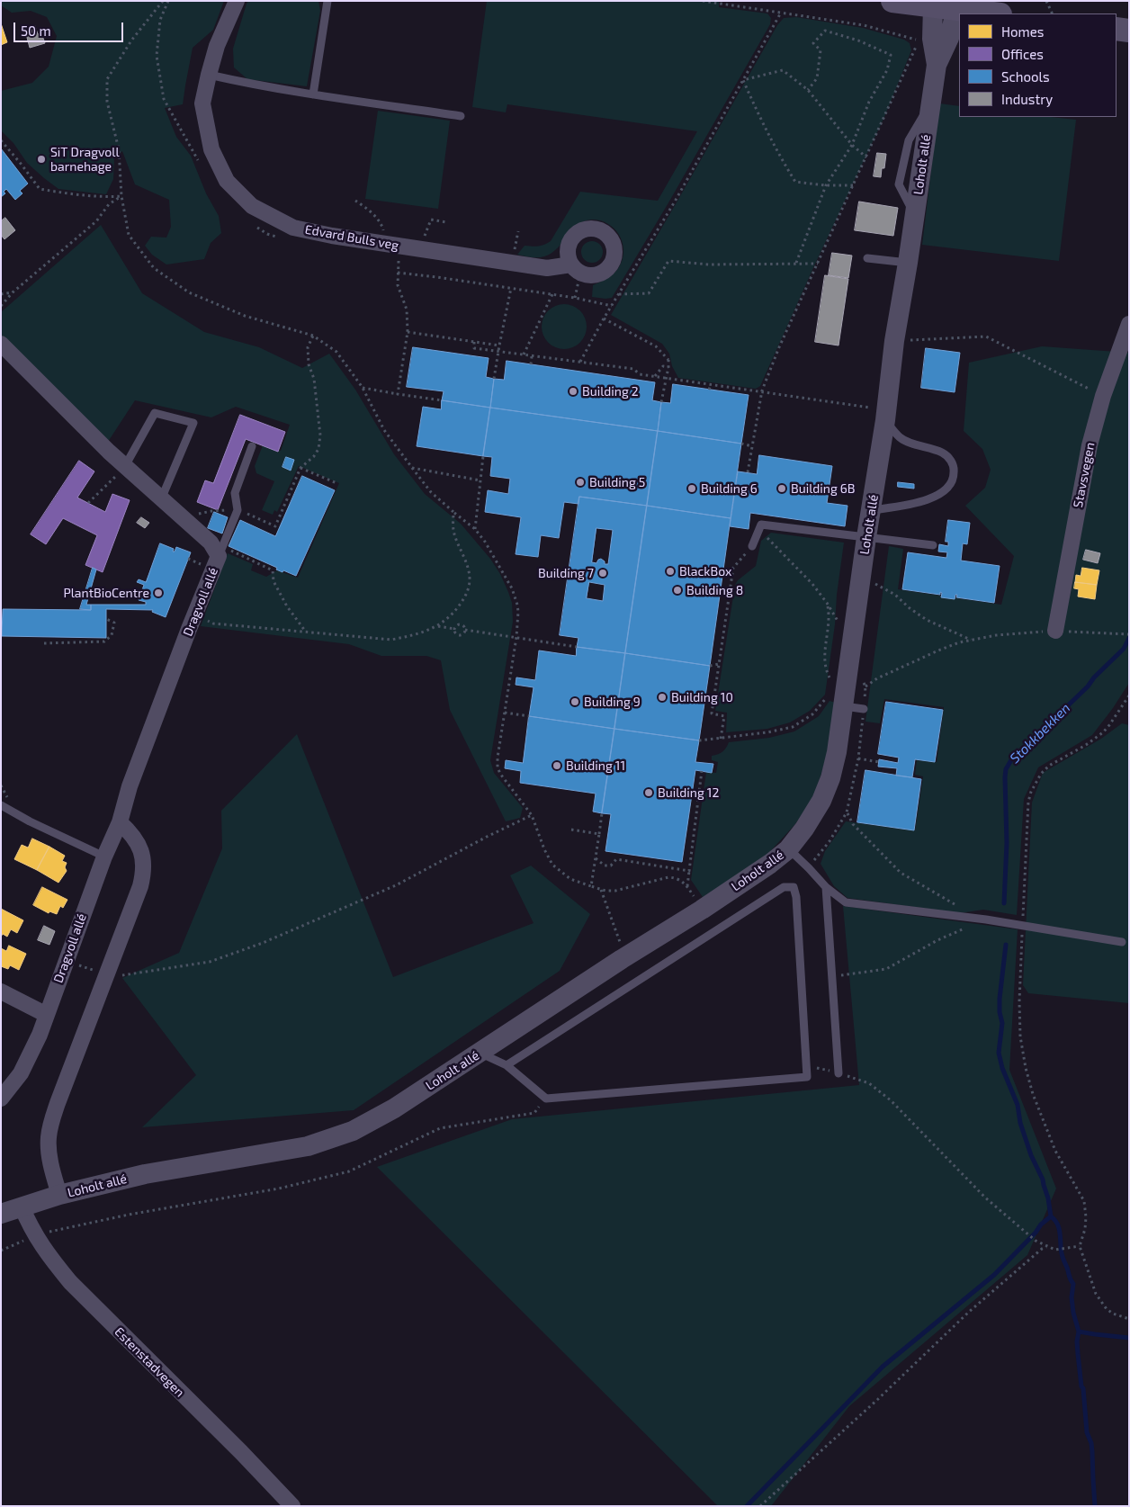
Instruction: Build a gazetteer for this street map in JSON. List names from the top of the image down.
{
  "streets": {
    "street": [
      "Loholt allé",
      "Edvard Bulls veg",
      "Stavsvegen",
      "Dragvoll allé",
      "Estenstadvegen"
    ]
  },
  "crossings": [
    ["Loholt allé", "Estenstadvegen"]
  ],
  "water": ["Stokkbekken"],
  "places": [
    "SiT Dragvoll barnehage",
    "Building 2",
    "Building 5",
    "Building 6",
    "Building 6B",
    "BlackBox",
    "Building 7",
    "Building 8",
    "PlantBioCentre",
    "Building 10",
    "Building 9",
    "Building 11",
    "Building 12"
  ],
  "legend": [
    "Homes",
    "Offices",
    "Schools",
    "Industry"
  ],
  "scale_bar": "50 m"
}
